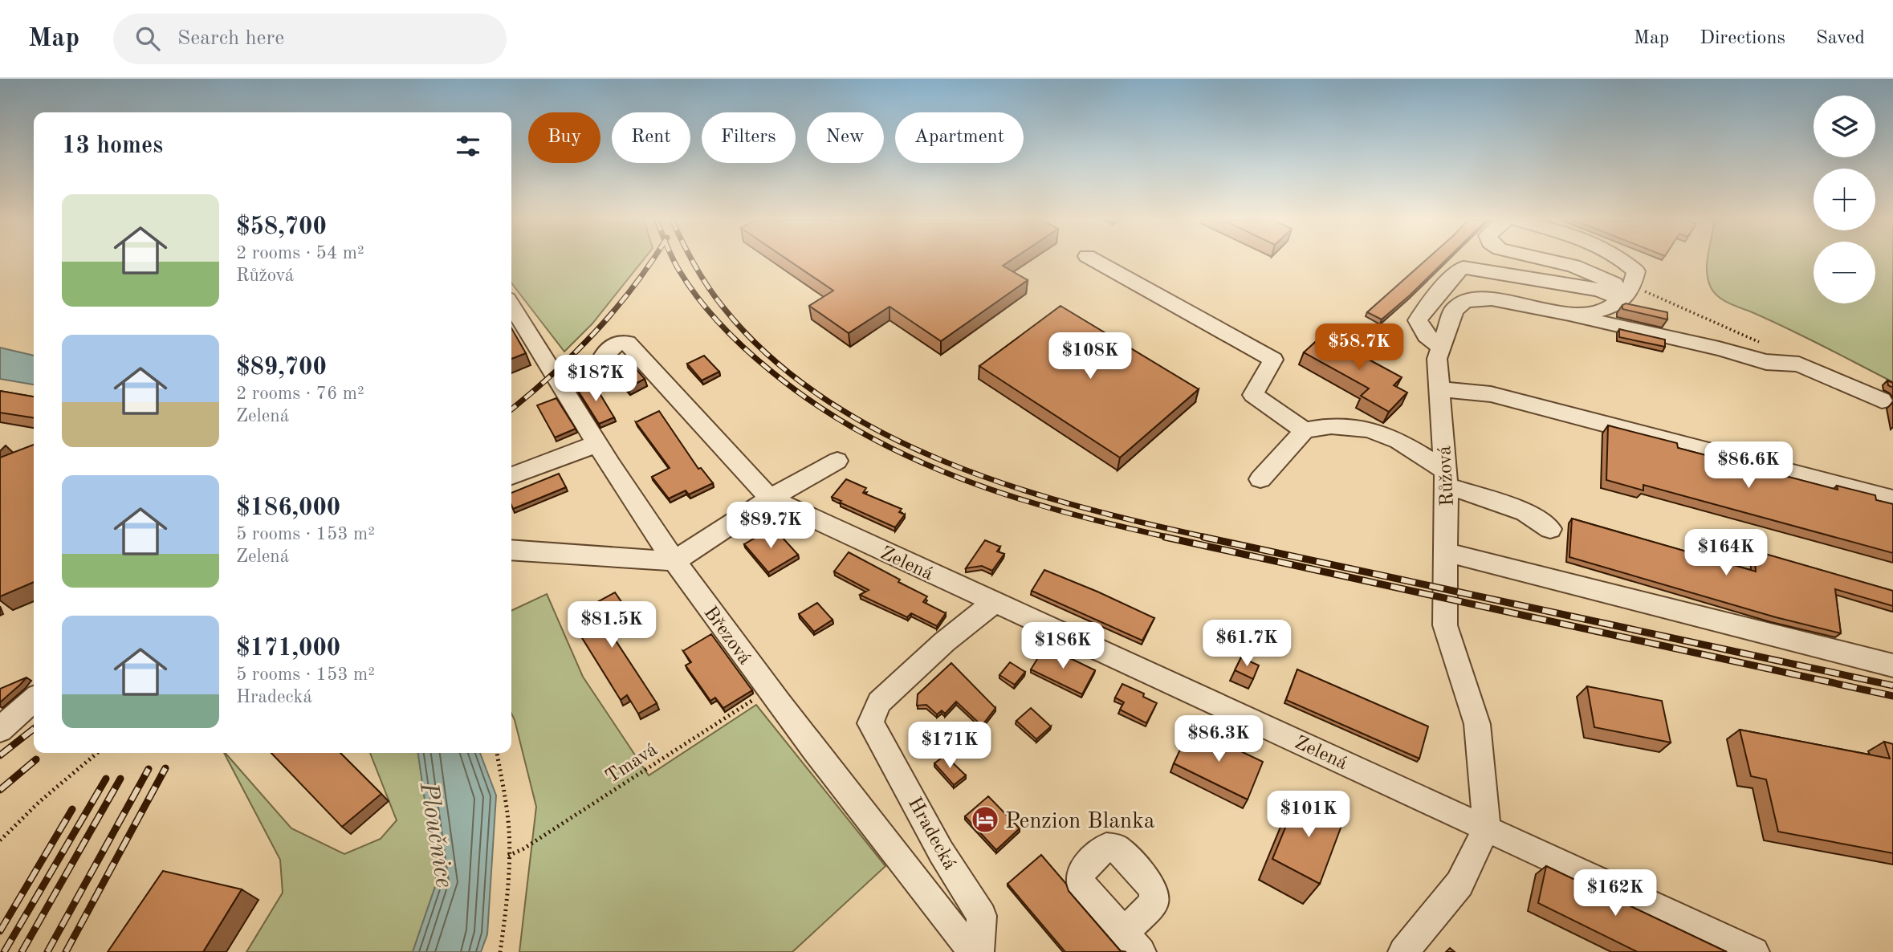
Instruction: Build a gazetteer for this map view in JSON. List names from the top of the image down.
{
  "streets": {
    "street": [
      "Růžová",
      "Zelená",
      "Březová",
      "Hradecká"
    ],
    "path": ["Tmavá"]
  },
  "crossings": [
    ["Růžová", "Zelená"],
    ["Zelená", "Hradecká"],
    ["Březová", "Tmavá"],
    ["Březová", "Hradecká"]
  ],
  "water": ["Ploučnice"],
  "places": {
    "hotel": ["Penzion Blanka"]
  },
  "page": {
    "header": "Map",
    "search": "Search here",
    "nav": ["Map", "Directions", "Saved"],
    "map_buttons": ["+", "−"],
    "chip": [
      "Buy",
      "Rent",
      "Filters",
      "New",
      "Apartment"
    ],
    "heading": "13 homes",
    "list": [
      {
        "name": "$58,700",
        "note": "2 rooms · 54 m² · Růžová"
      },
      {
        "name": "$89,700",
        "note": "2 rooms · 76 m² · Zelená"
      },
      {
        "name": "$186,000",
        "note": "5 rooms · 153 m² · Zelená"
      },
      {
        "name": "$171,000",
        "note": "5 rooms · 153 m² · Hradecká"
      }
    ],
    "price": [
      "$58.7K",
      "$108K",
      "$187K",
      "$86.6K",
      "$89.7K",
      "$164K",
      "$81.5K",
      "$61.7K",
      "$186K",
      "$86.3K",
      "$171K",
      "$101K",
      "$162K"
    ]
  }
}
